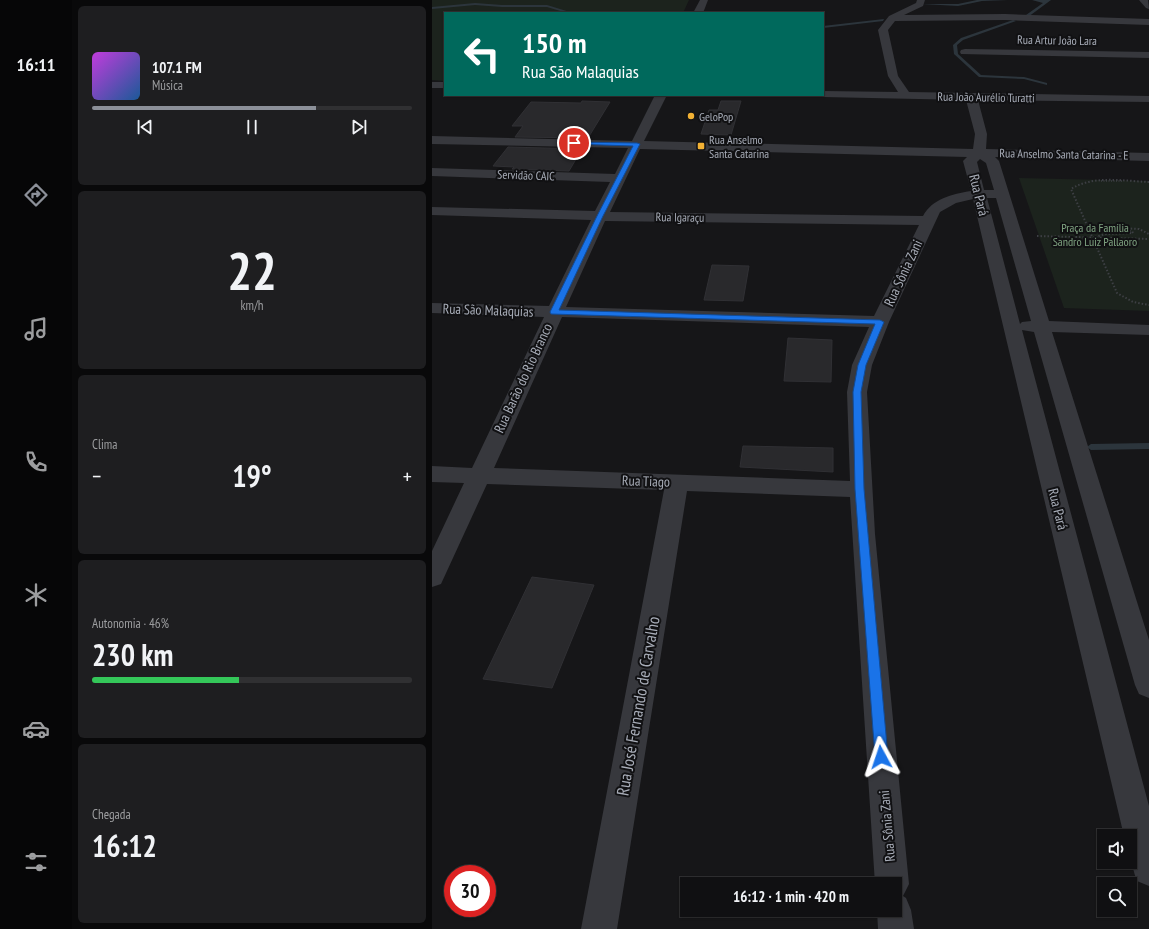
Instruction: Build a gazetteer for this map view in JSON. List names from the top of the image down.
{
  "streets": {
    "street": [
      "Rua Artur João Lara",
      "Rua João Aurélio Turatti",
      "Rua Anselmo Santa Catarina - E",
      "Servidão CAIC",
      "Rua Pará",
      "Rua Igaraçu",
      "Rua Sônia Zani",
      "Rua São Malaquias",
      "Rua Barão do Rio Branco",
      "Rua Tiago",
      "Rua José Fernando de Carvalho"
    ]
  },
  "crossings": [
    ["Rua João Aurélio Turatti", "Rua Pará"],
    ["Rua Anselmo Santa Catarina - E", "Rua Pará"],
    ["Servidão CAIC", "Rua Barão do Rio Branco"],
    ["Rua Pará", "Rua Sônia Zani"],
    ["Rua Igaraçu", "Rua Sônia Zani"],
    ["Rua Igaraçu", "Rua Barão do Rio Branco"],
    ["Rua Sônia Zani", "Rua São Malaquias"],
    ["Rua Sônia Zani", "Rua Tiago"],
    ["Rua São Malaquias", "Rua Barão do Rio Branco"],
    ["Rua Barão do Rio Branco", "Rua Tiago"],
    ["Rua Tiago", "Rua José Fernando de Carvalho"]
  ],
  "parks": ["Praça da Família Sandro Luiz Pallaoro"],
  "places": {
    "other": ["GeloPop"],
    "transit": ["Rua Anselmo Santa Catarina"]
  },
  "page": {
    "tabs": "16:11",
    "turn": ["150 m", "Rua São Malaquias"],
    "song": ["107.1 FM", "Música"],
    "tile": [
      ["22", "km/h"],
      "Clima",
      ["Autonomia · 46%", "230 km"],
      ["Chegada", "16:12"]
    ],
    "heat": ["−", "19°", "+"],
    "limit": "30",
    "trip": "16:12 · 1 min · 420 m"
  }
}
